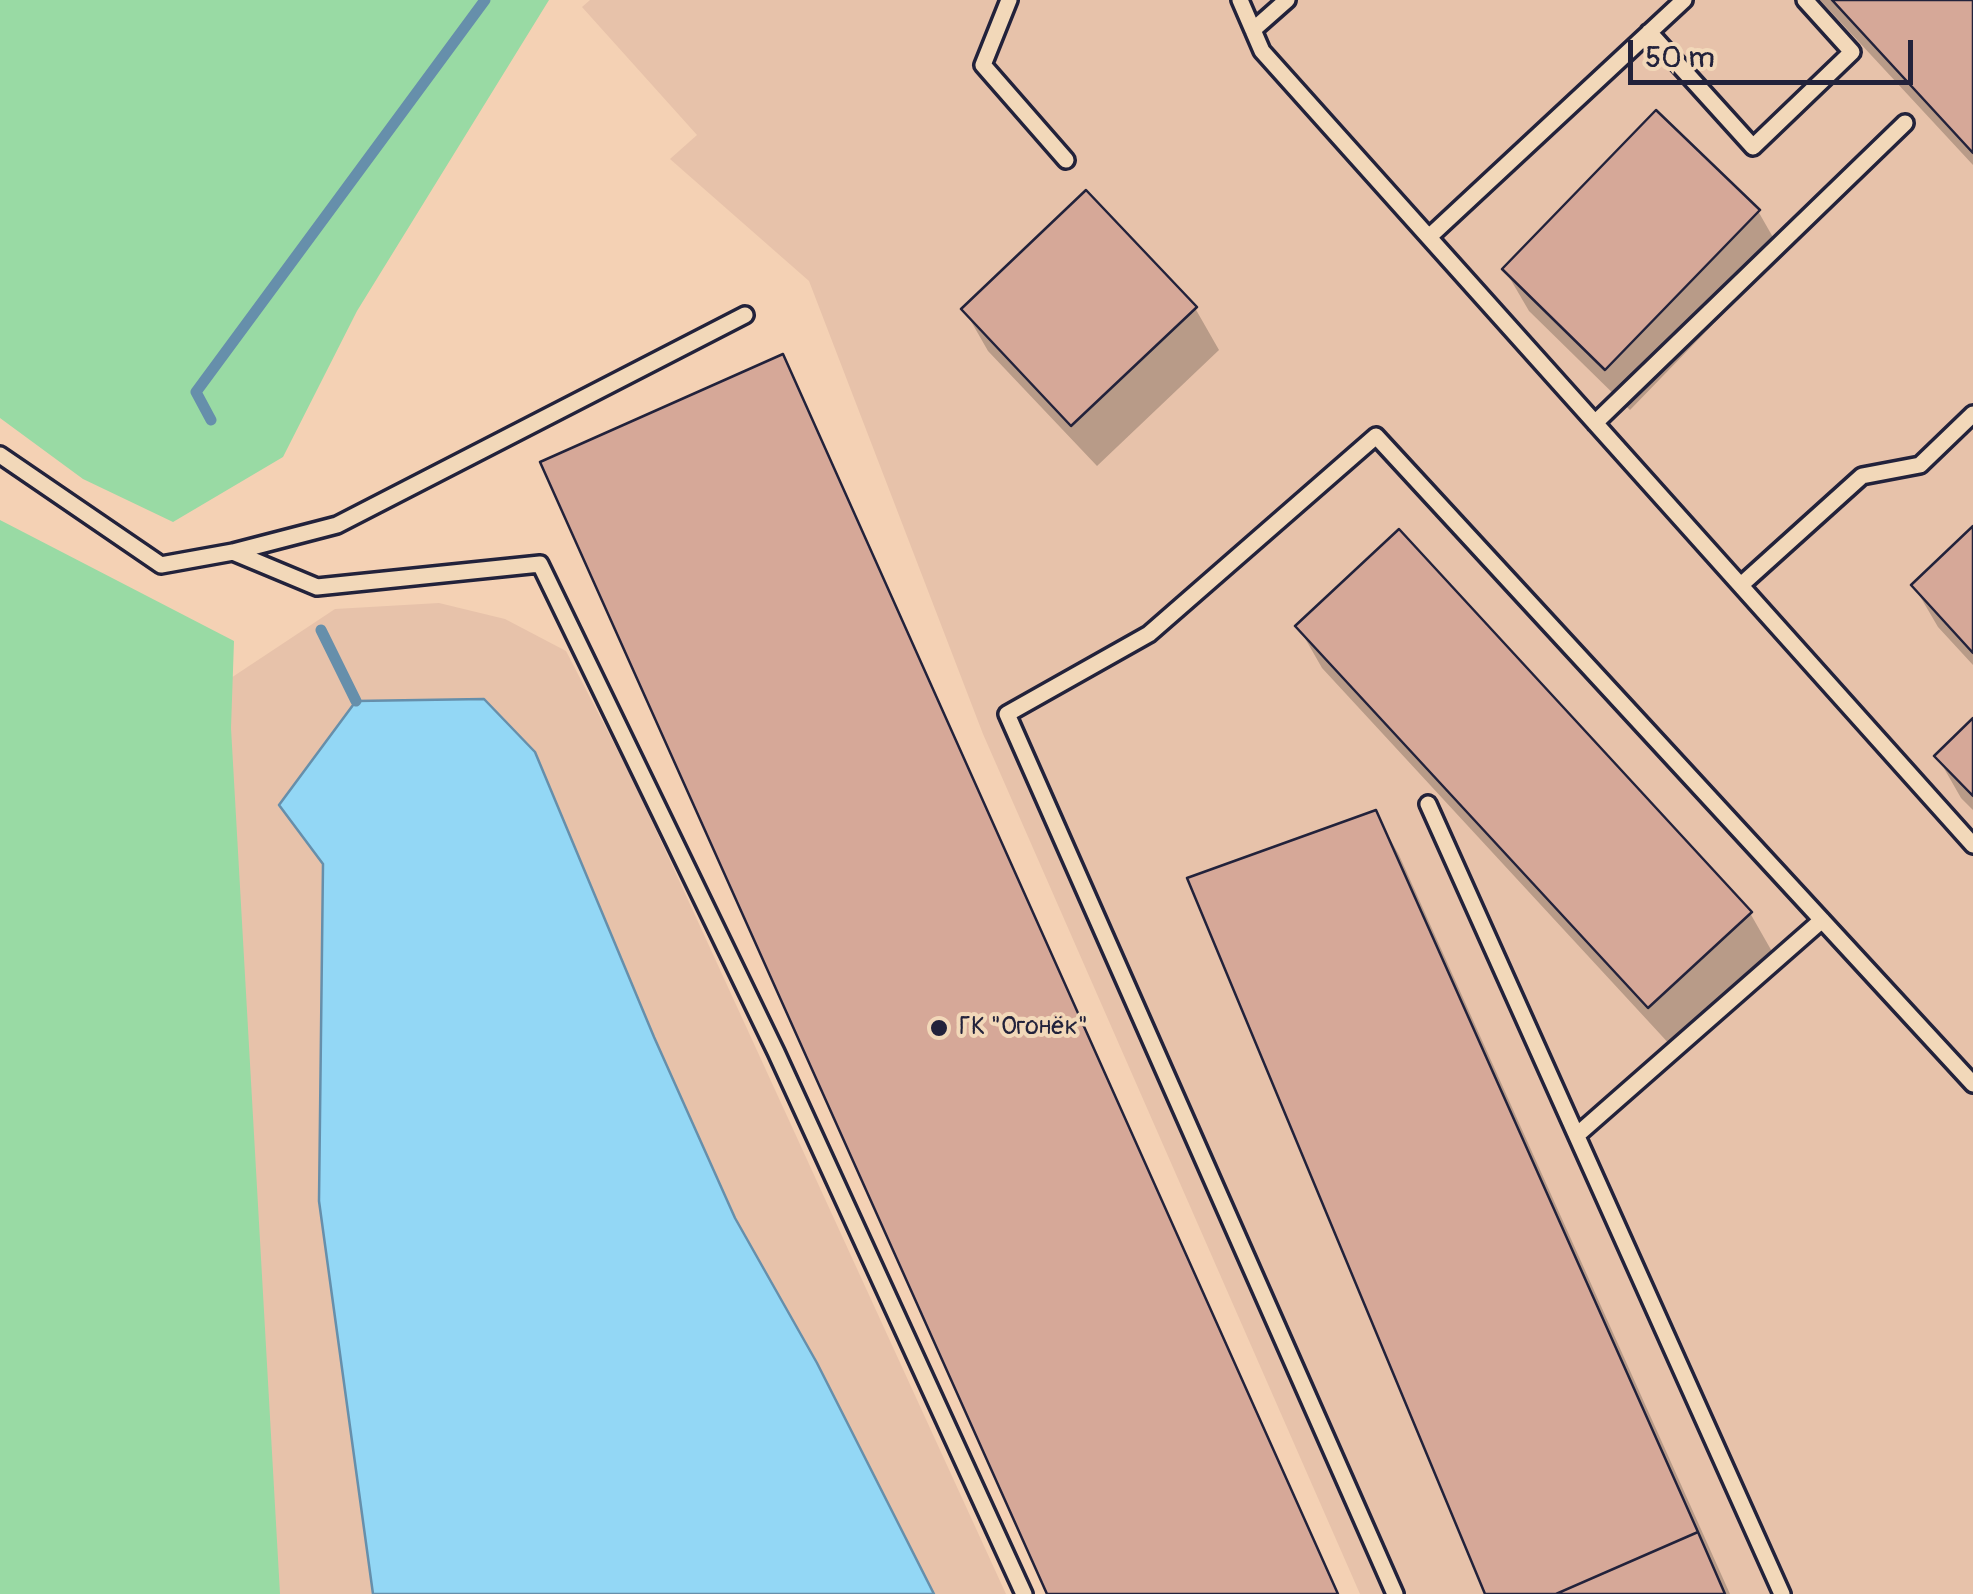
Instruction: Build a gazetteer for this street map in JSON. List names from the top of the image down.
{
  "places": ["ГК \"Огонёк\""],
  "scale_bar": "50 m"
}
